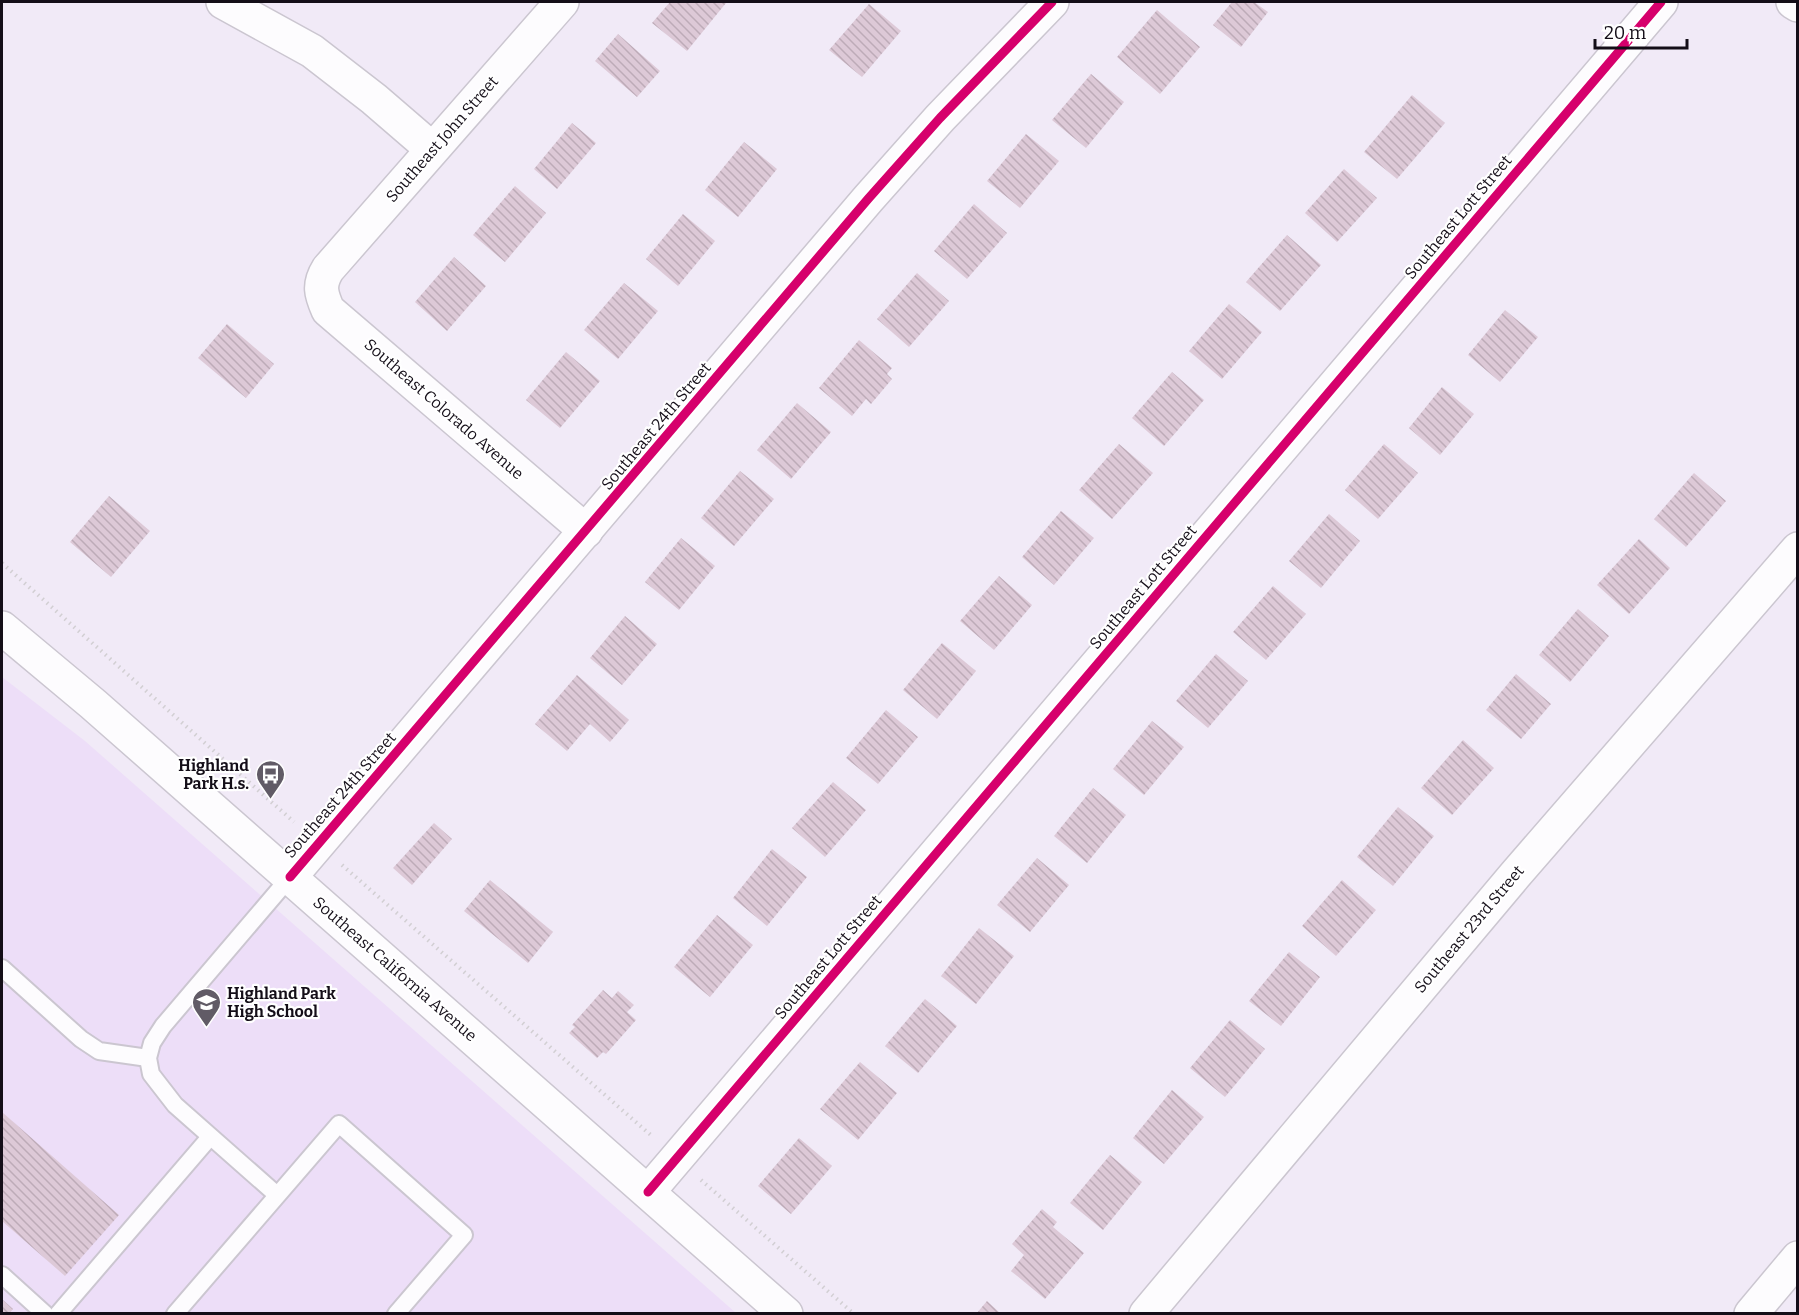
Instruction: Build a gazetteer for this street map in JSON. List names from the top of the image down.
{
  "streets": {
    "street": [
      "Southeast John Street",
      "Southeast Lott Street",
      "Southeast Colorado Avenue",
      "Southeast 24th Street",
      "Southeast 23rd Street",
      "Southeast California Avenue"
    ]
  },
  "crossings": [
    ["Southeast John Street", "Southeast Colorado Avenue"],
    ["Southeast Lott Street", "Southeast California Avenue"],
    ["Southeast Colorado Avenue", "Southeast 24th Street"],
    ["Southeast 24th Street", "Southeast California Avenue"]
  ],
  "places": {
    "bus stop": ["Highland Park H.s."],
    "school or university": ["Highland Park High School"]
  },
  "scale_bar": "20 m"
}
